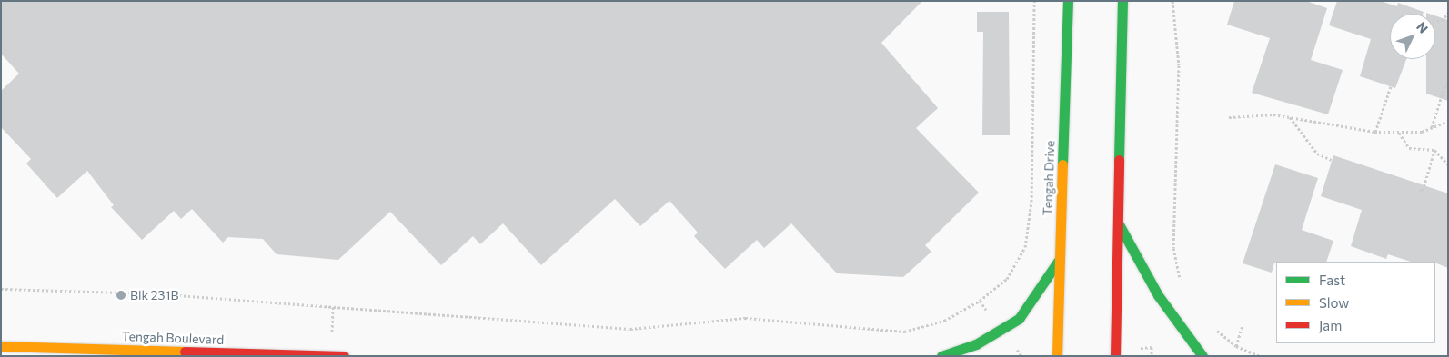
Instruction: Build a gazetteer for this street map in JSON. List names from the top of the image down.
{
  "streets": {
    "street": ["Tengah Drive", "Tengah Boulevard"]
  },
  "places": ["Blk 231B"],
  "legend": ["Fast", "Slow", "Jam"],
  "north": "top right"
}
